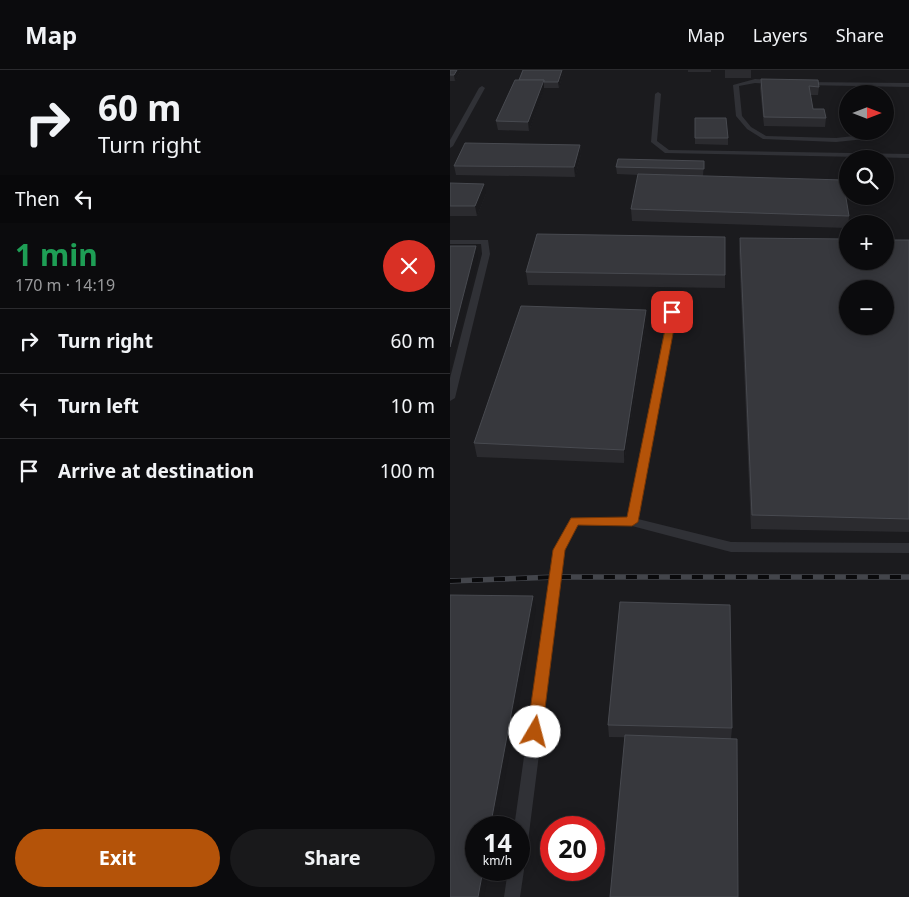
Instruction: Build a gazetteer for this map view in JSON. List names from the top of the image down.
{
  "north": "right",
  "page": {
    "header": "Map",
    "nav": ["Map", "Layers", "Share"],
    "turn": ["60 m", "Turn right"],
    "map_buttons": ["+", "−"],
    "then": "Then",
    "heading": ["1 min", "170 m · 14:19"],
    "list": [
      {
        "name": "Turn right",
        "value": "60 m"
      },
      {
        "name": "Turn left",
        "value": "10 m"
      },
      {
        "name": "Arrive at destination",
        "value": "100 m"
      }
    ],
    "speed": "14 km/h",
    "limit": "20",
    "buttons": ["Exit", "Share"]
  }
}
